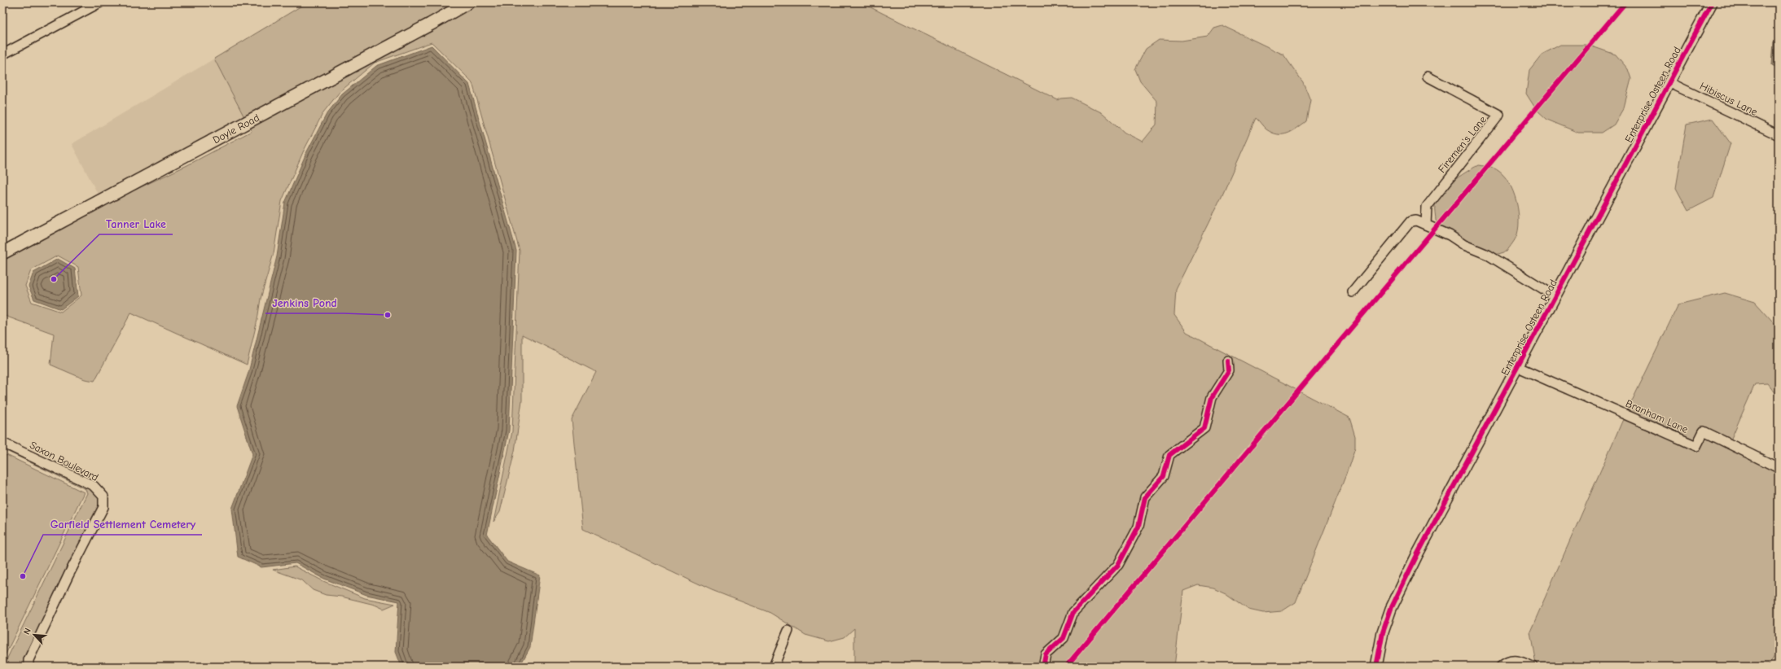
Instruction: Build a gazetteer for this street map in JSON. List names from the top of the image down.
{
  "streets": {
    "main road": ["Doyle Road"],
    "street": [
      "Enterprise Osteen Road",
      "Hibiscus Lane",
      "Firemen's Lane",
      "Branham Lane",
      "Saxon Boulevard"
    ]
  },
  "crossings": [
    ["Enterprise Osteen Road", "Hibiscus Lane"],
    ["Enterprise Osteen Road", "Branham Lane"]
  ],
  "places": ["Tanner Lake", "Jenkins Pond", "Garfield Settlement Cemetery"],
  "north": "top left"
}
